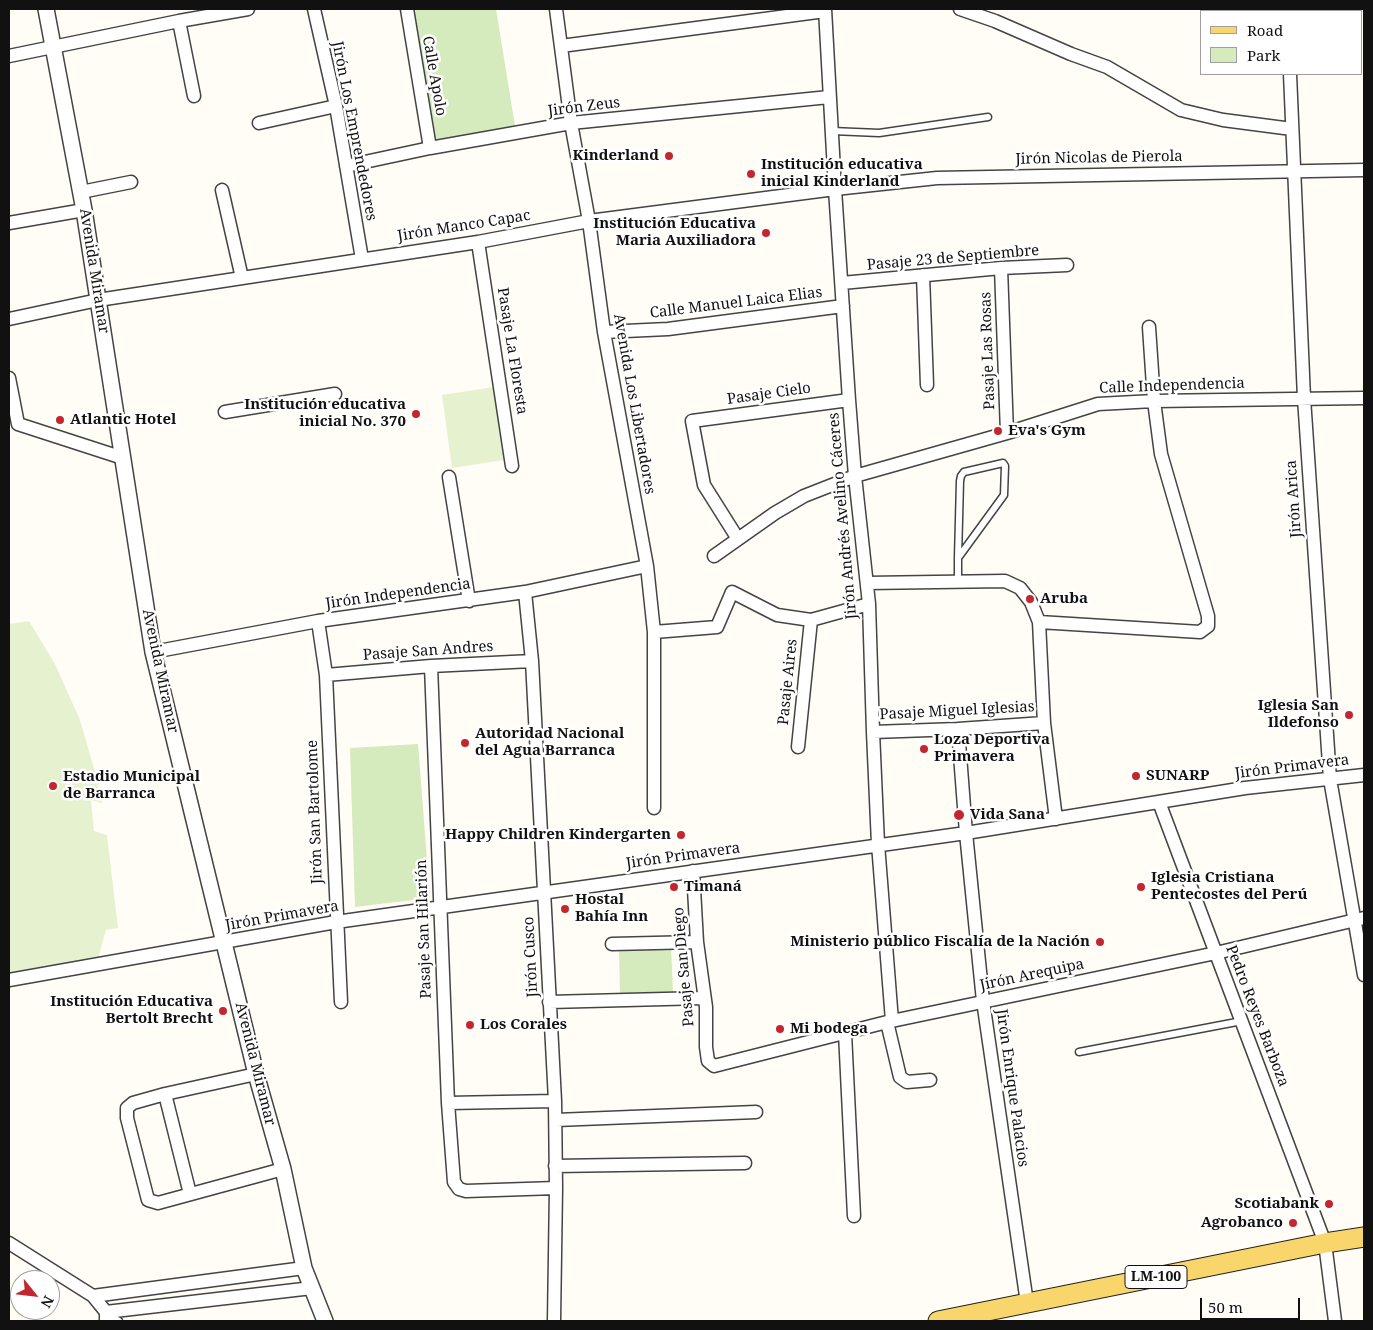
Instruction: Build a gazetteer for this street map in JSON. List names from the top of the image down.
{
  "streets": {
    "main road": ["LM-100"],
    "street": [
      "Calle Apolo",
      "Jirón Zeus",
      "Jirón Los Emprendedores",
      "Jirón Nicolas de Pierola",
      "Jirón Manco Capac",
      "Pasaje 23 de Septiembre",
      "Avenida Miramar",
      "Calle Manuel Laica Elias",
      "Pasaje La Floresta",
      "Pasaje Las Rosas",
      "Calle Independencia",
      "Pasaje Cielo",
      "Avenida Los Libertadores",
      "Jirón Arica",
      "Jirón Andrés Avelino Cáceres",
      "Jirón Independencia",
      "Pasaje San Andres",
      "Pasaje Aires",
      "Pasaje Miguel Iglesias",
      "Jirón Primavera",
      "Jirón San Bartolome",
      "Pasaje San Hilarión",
      "Jirón Cusco",
      "Pasaje San Diego",
      "Jirón Arequipa",
      "Pedro Reyes Barboza",
      "Jirón Enrique Palacios"
    ]
  },
  "crossings": [
    ["Calle Apolo", "Jirón Zeus"],
    ["Jirón Zeus", "Jirón Los Emprendedores"],
    ["Jirón Zeus", "Avenida Los Libertadores"],
    ["Jirón Zeus", "Jirón Andrés Avelino Cáceres"],
    ["Jirón Los Emprendedores", "Jirón Manco Capac"],
    ["Jirón Nicolas de Pierola", "Jirón Manco Capac"],
    ["Jirón Nicolas de Pierola", "Jirón Arica"],
    ["Jirón Nicolas de Pierola", "Jirón Andrés Avelino Cáceres"],
    ["Jirón Manco Capac", "Avenida Miramar"],
    ["Jirón Manco Capac", "Pasaje La Floresta"],
    ["Jirón Manco Capac", "Avenida Los Libertadores"],
    ["Jirón Manco Capac", "Jirón Andrés Avelino Cáceres"],
    ["Pasaje 23 de Septiembre", "Pasaje Las Rosas"],
    ["Pasaje 23 de Septiembre", "Jirón Andrés Avelino Cáceres"],
    ["Avenida Miramar", "Jirón Independencia"],
    ["Avenida Miramar", "Jirón Primavera"],
    ["Calle Manuel Laica Elias", "Avenida Los Libertadores"],
    ["Calle Manuel Laica Elias", "Jirón Andrés Avelino Cáceres"],
    ["Pasaje Las Rosas", "Calle Independencia"],
    ["Calle Independencia", "Pasaje Cielo"],
    ["Calle Independencia", "Jirón Arica"],
    ["Calle Independencia", "Jirón Andrés Avelino Cáceres"],
    ["Pasaje Cielo", "Jirón Andrés Avelino Cáceres"],
    ["Avenida Los Libertadores", "Jirón Independencia"],
    ["Jirón Arica", "Jirón Primavera"],
    ["Jirón Arica", "Jirón Arequipa"],
    ["Jirón Andrés Avelino Cáceres", "Pasaje Miguel Iglesias"],
    ["Jirón Andrés Avelino Cáceres", "Jirón Primavera"],
    ["Jirón Andrés Avelino Cáceres", "Jirón Arequipa"],
    ["Jirón Independencia", "Jirón San Bartolome"],
    ["Jirón Independencia", "Jirón Cusco"],
    ["Pasaje San Andres", "Jirón San Bartolome"],
    ["Pasaje San Andres", "Pasaje San Hilarión"],
    ["Pasaje San Andres", "Jirón Cusco"],
    ["Pasaje Miguel Iglesias", "Jirón Enrique Palacios"],
    ["Jirón Primavera", "Jirón San Bartolome"],
    ["Jirón Primavera", "Pasaje San Hilarión"],
    ["Jirón Primavera", "Jirón Cusco"],
    ["Jirón Primavera", "Pasaje San Diego"],
    ["Jirón Primavera", "Pedro Reyes Barboza"],
    ["Jirón Primavera", "Jirón Enrique Palacios"],
    ["Pasaje San Hilarión", "Jirón Cusco"],
    ["Pasaje San Diego", "Jirón Arequipa"],
    ["Jirón Arequipa", "Pedro Reyes Barboza"],
    ["Jirón Arequipa", "Jirón Enrique Palacios"],
    ["Pedro Reyes Barboza", "LM-100"],
    ["Jirón Enrique Palacios", "LM-100"]
  ],
  "places": [
    "Kinderland",
    "Institución educativa inicial Kinderland",
    "Institución Educativa Maria Auxiliadora",
    "Institución educativa inicial No. 370",
    "Atlantic Hotel",
    "Eva's Gym",
    "Aruba",
    "Iglesia San Ildefonso",
    "Autoridad Nacional del Agua Barranca",
    "Loza Deportiva Primavera",
    "SUNARP",
    "Estadio Municipal de Barranca",
    "Vida Sana",
    "Happy Children Kindergarten",
    "Timaná",
    "Iglesia Cristiana Pentecostes del Perú",
    "Hostal Bahía Inn",
    "Ministerio público Fiscalía de la Nación",
    "Institución Educativa Bertolt Brecht",
    "Los Corales",
    "Mi bodega",
    "Scotiabank",
    "Agrobanco"
  ],
  "legend": ["Road", "Park"],
  "scale_bar": "50 m",
  "north": "bottom right"
}
